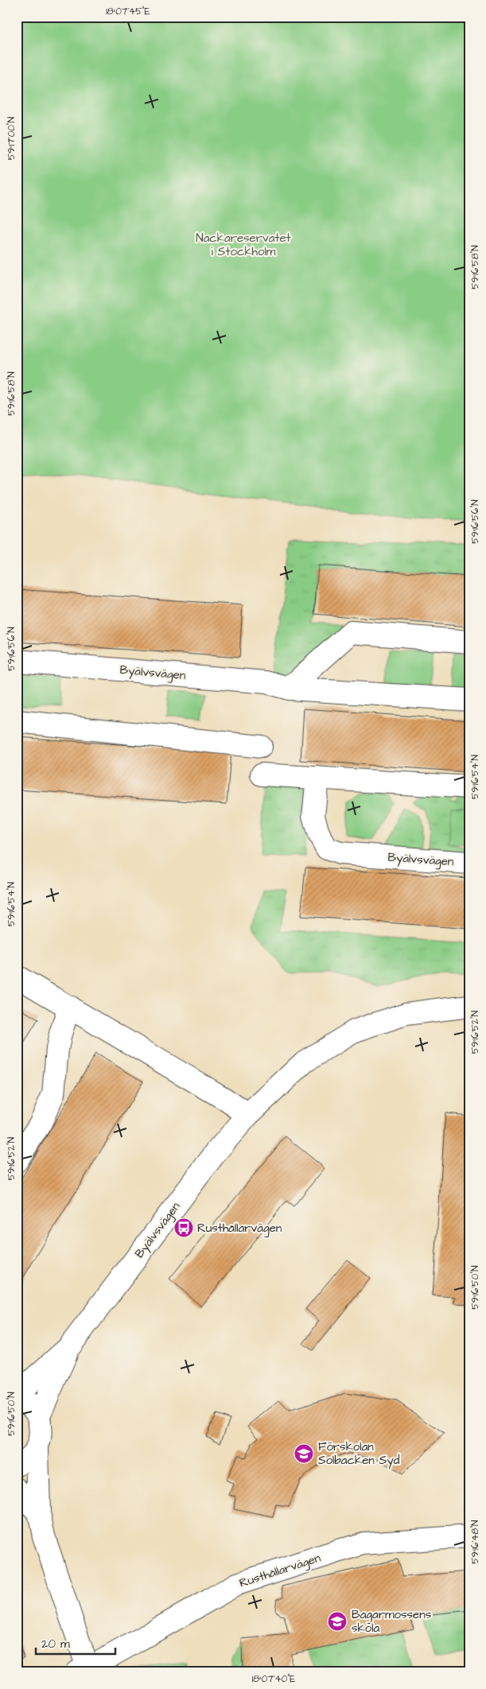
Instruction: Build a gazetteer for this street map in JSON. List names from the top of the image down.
{
  "streets": {
    "street": ["Byälvsvägen", "Rusthållarvägen"]
  },
  "crossings": [
    ["Byälvsvägen", "Rusthållarvägen"]
  ],
  "parks": ["Nackareservatet i Stockholm"],
  "places": {
    "bus stop": ["Rusthållarvägen"],
    "school or university": ["Förskolan Solbacken Syd", "Bagarmossens skola"]
  },
  "scale_bar": "20 m",
  "coordinates": [
    "18°07'45\"E",
    "59°17'00\"N",
    "59°16'58\"N",
    "59°16'56\"N",
    "59°16'54\"N",
    "59°16'52\"N",
    "59°16'50\"N",
    "59°16'48\"N",
    "18°07'40\"E"
  ]
}
